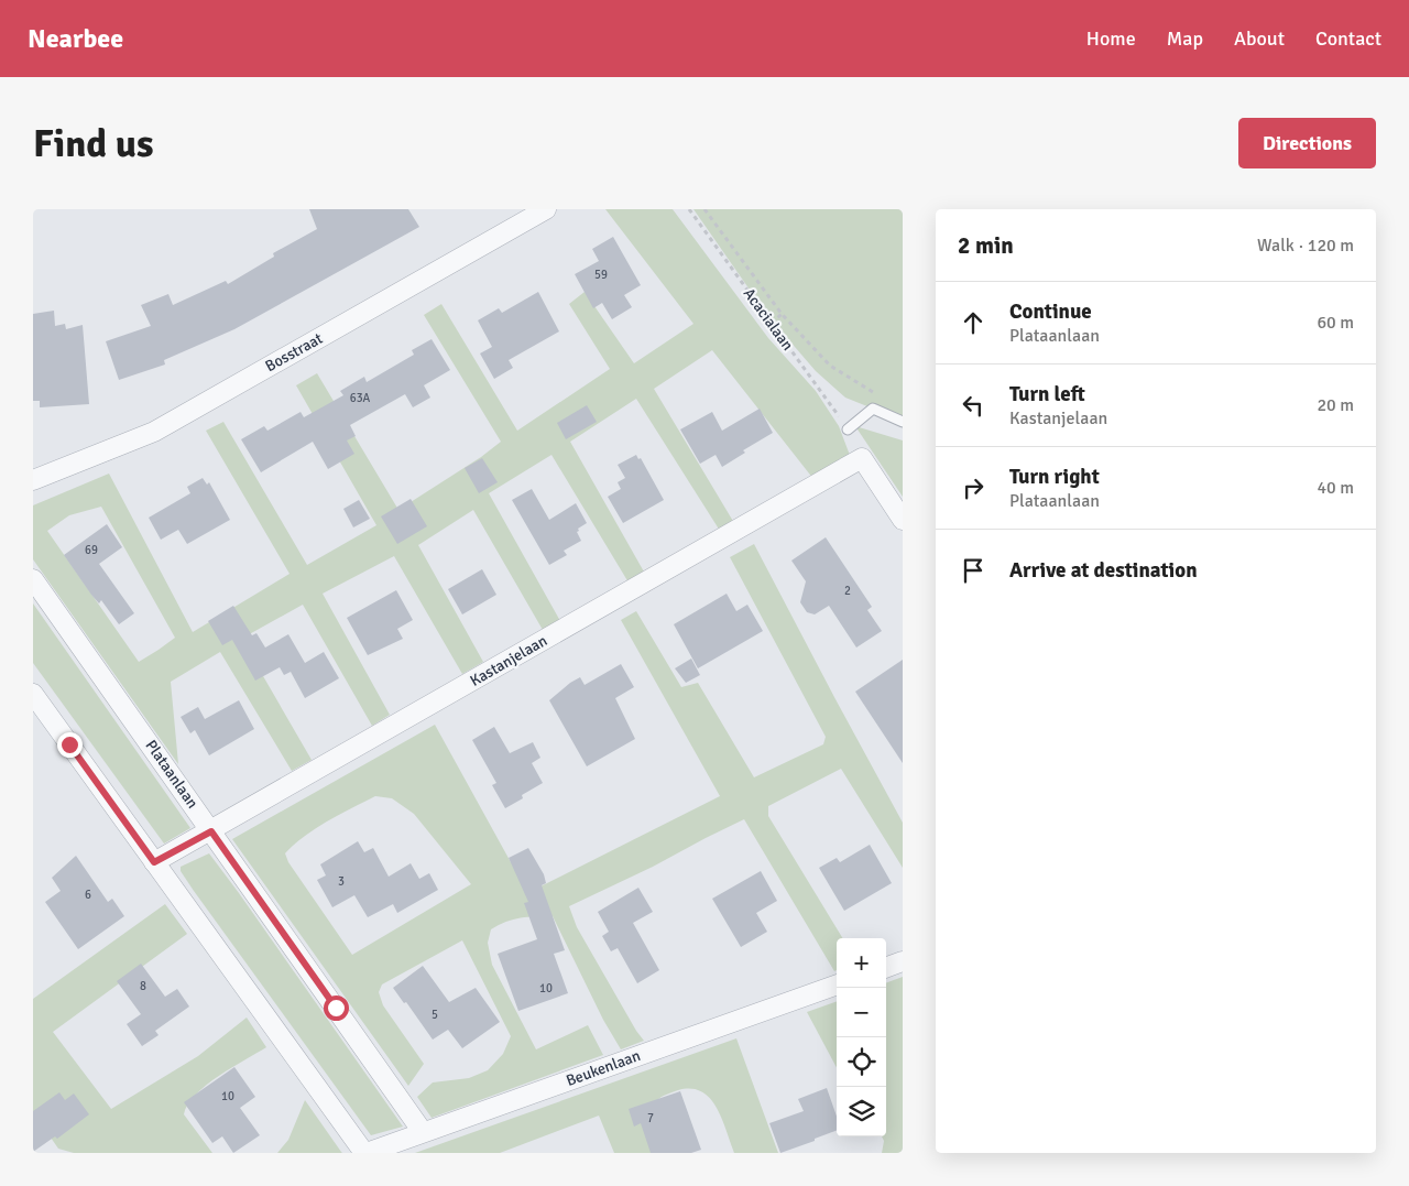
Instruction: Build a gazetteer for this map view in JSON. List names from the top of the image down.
{
  "streets": {
    "street": [
      "Bosstraat",
      "Kastanjelaan",
      "Plataanlaan",
      "Beukenlaan"
    ],
    "path": ["Acacialaan"]
  },
  "crossings": [
    ["Kastanjelaan", "Plataanlaan"],
    ["Plataanlaan", "Beukenlaan"]
  ],
  "house_numbers": [
    "59",
    "63A",
    "69",
    "2",
    "3",
    "6",
    "8",
    "10",
    "5",
    "10",
    "7"
  ],
  "page": {
    "header": "Nearbee",
    "nav": [
      "Home",
      "Map",
      "About",
      "Contact"
    ],
    "buttons": "Directions",
    "title": "Find us",
    "heading": ["2 min", "Walk · 120 m"],
    "list": [
      ["Continue", "Plataanlaan", "60 m"],
      ["Turn left", "Kastanjelaan", "20 m"],
      ["Turn right", "Plataanlaan", "40 m"],
      "Arrive at destination"
    ],
    "map_buttons": ["+", "−"]
  }
}
